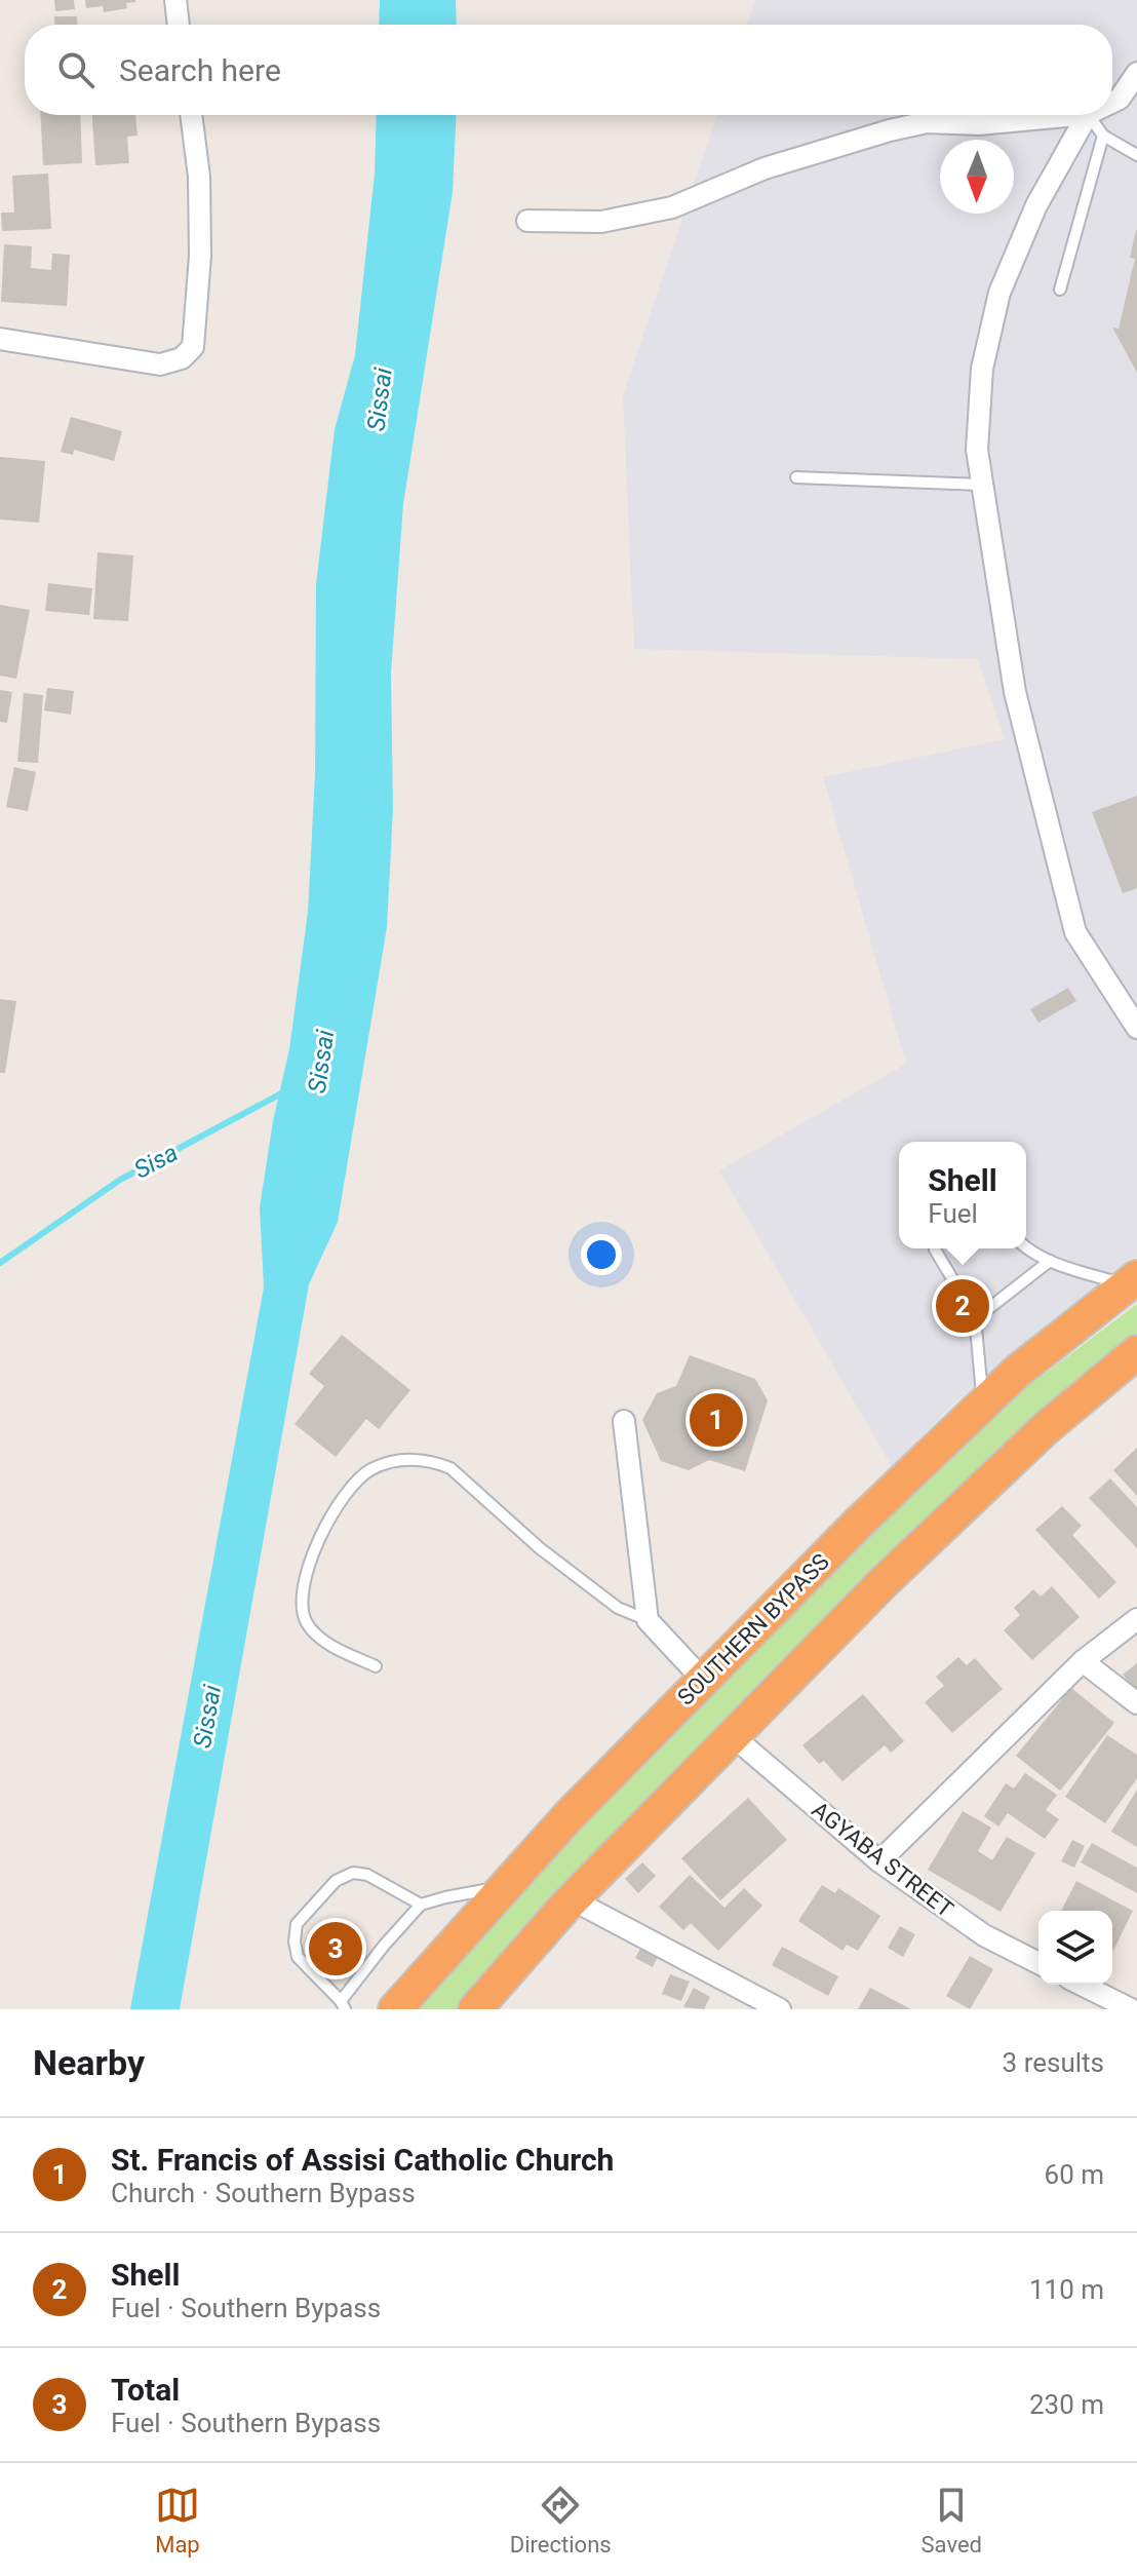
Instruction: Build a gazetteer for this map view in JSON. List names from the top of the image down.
{
  "streets": {
    "highway": ["SOUTHERN BYPASS"],
    "street": ["AGYABA STREET"]
  },
  "water": ["Sissai", "Sisa"],
  "north": "bottom",
  "page": {
    "search": "Search here",
    "popup": ["Shell", "Fuel"],
    "pins": ["2", "1", "3"],
    "heading": ["Nearby", "3 results"],
    "list": [
      {
        "mark": "1",
        "name": "St. Francis of Assisi Catholic Church",
        "note": "Church · Southern Bypass",
        "value": "60 m"
      },
      {
        "mark": "2",
        "name": "Shell",
        "note": "Fuel · Southern Bypass",
        "value": "110 m"
      },
      {
        "mark": "3",
        "name": "Total",
        "note": "Fuel · Southern Bypass",
        "value": "230 m"
      }
    ],
    "nav": ["Map", "Directions", "Saved"]
  }
}
